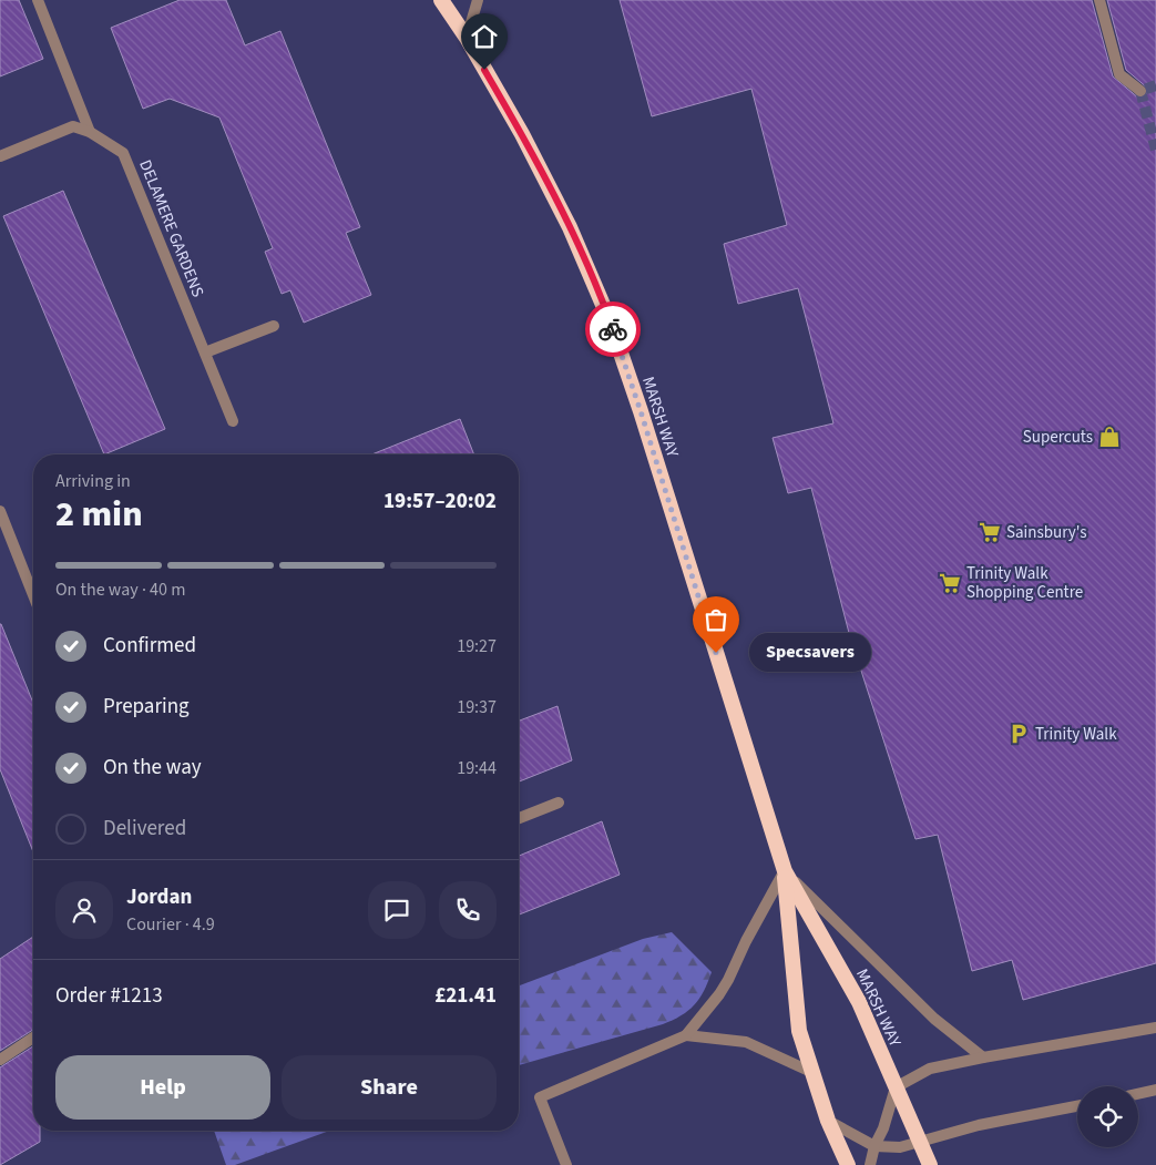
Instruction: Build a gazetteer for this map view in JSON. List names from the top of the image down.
{
  "streets": {
    "highway": ["MARSH WAY"],
    "street": ["DELAMERE GARDENS"]
  },
  "places": {
    "shop": ["Supercuts"],
    "supermarket": ["Sainsbury's", "Trinity Walk Shopping Centre"],
    "other": ["Specsavers"],
    "parking": ["Trinity Walk"]
  },
  "page": {
    "heading": ["2 min", "Arriving in", "19:57–20:02"],
    "panel": [
      "Jordan",
      "Courier · 4.9",
      "Order #1213",
      "£21.41"
    ],
    "bar": "On the way · 40 m",
    "list": [
      ["Confirmed", "19:27"],
      ["Preparing", "19:37"],
      ["On the way", "19:44"],
      "Delivered"
    ],
    "bubble": "Specsavers",
    "buttons": ["Help", "Share"]
  }
}
